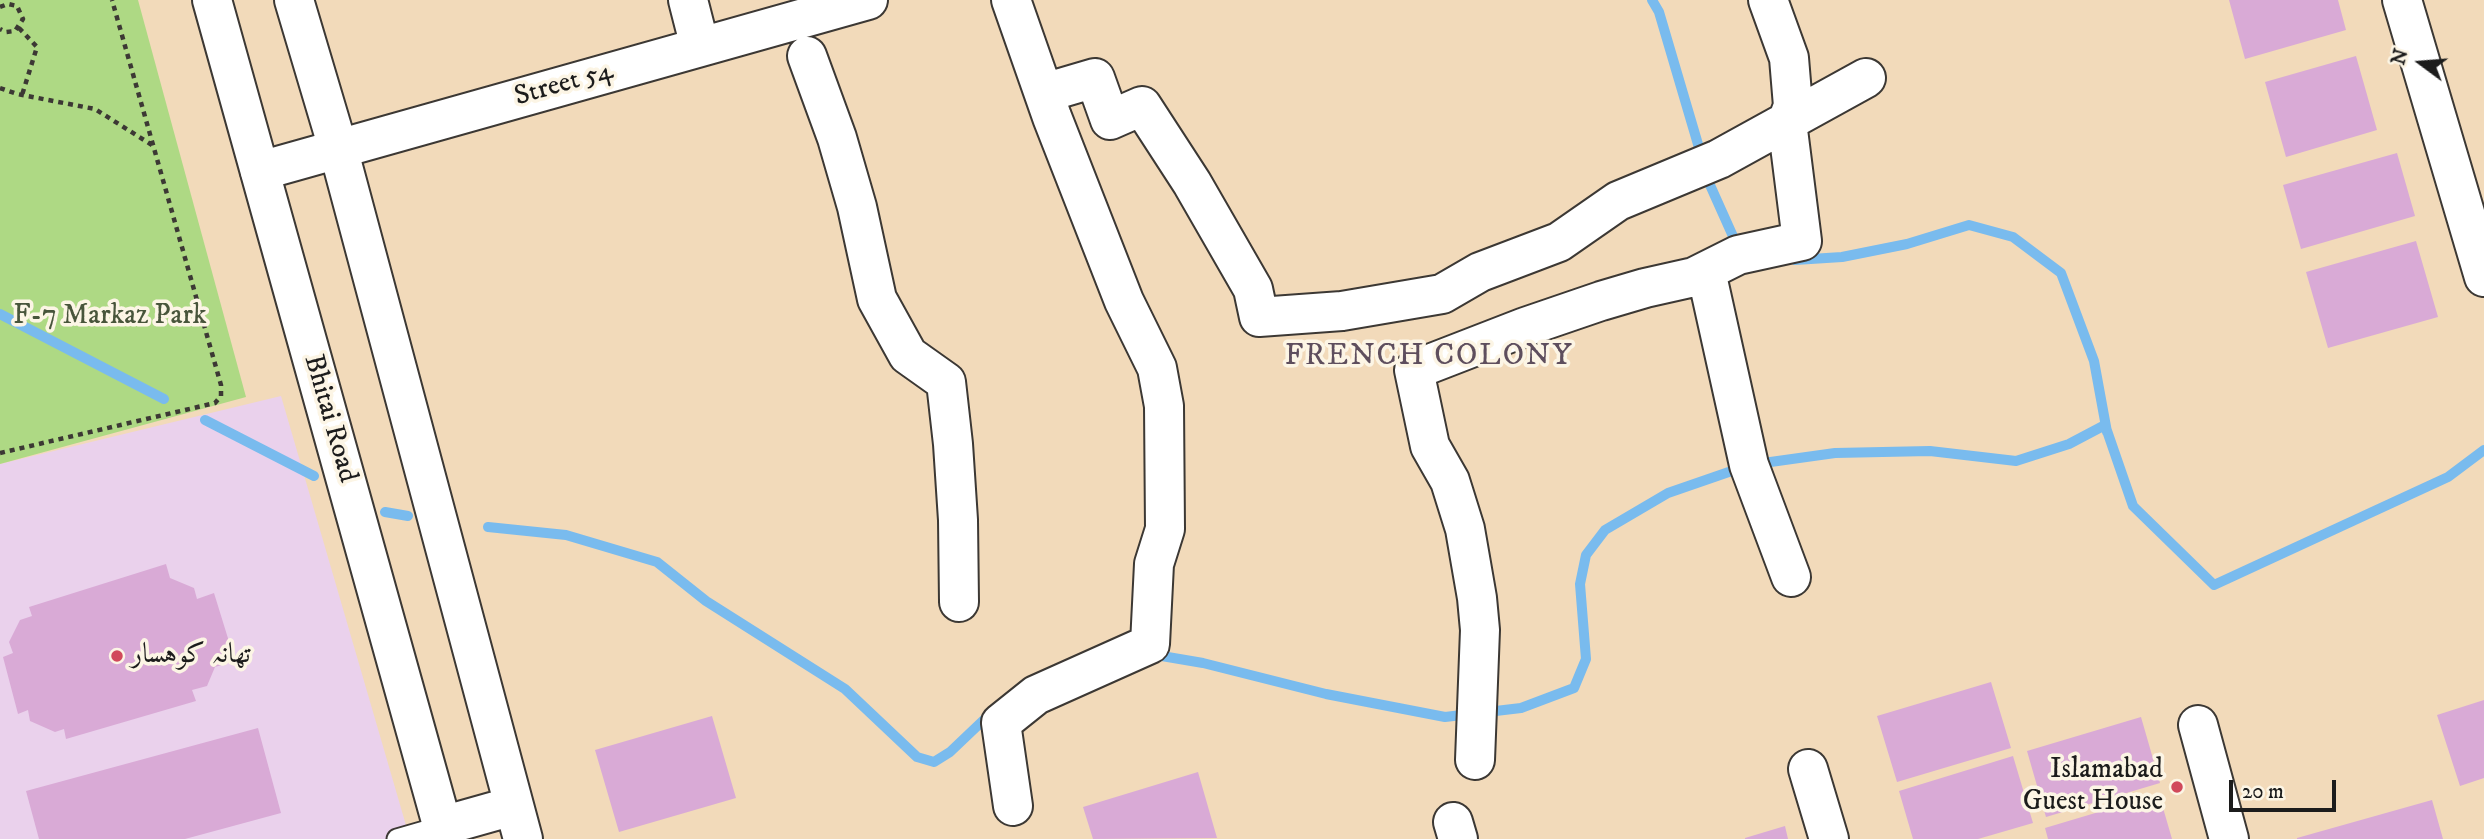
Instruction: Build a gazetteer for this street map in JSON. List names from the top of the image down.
{
  "streets": {
    "street": ["Street 54", "Bhitai Road"]
  },
  "crossings": [
    ["Street 54", "Bhitai Road"]
  ],
  "districts": ["FRENCH COLONY"],
  "parks": ["F-7 Markaz Park"],
  "places": ["تھانہ کوہسار", "Islamabad Guest House"],
  "scale_bar": "20 m",
  "north": "left"
}
